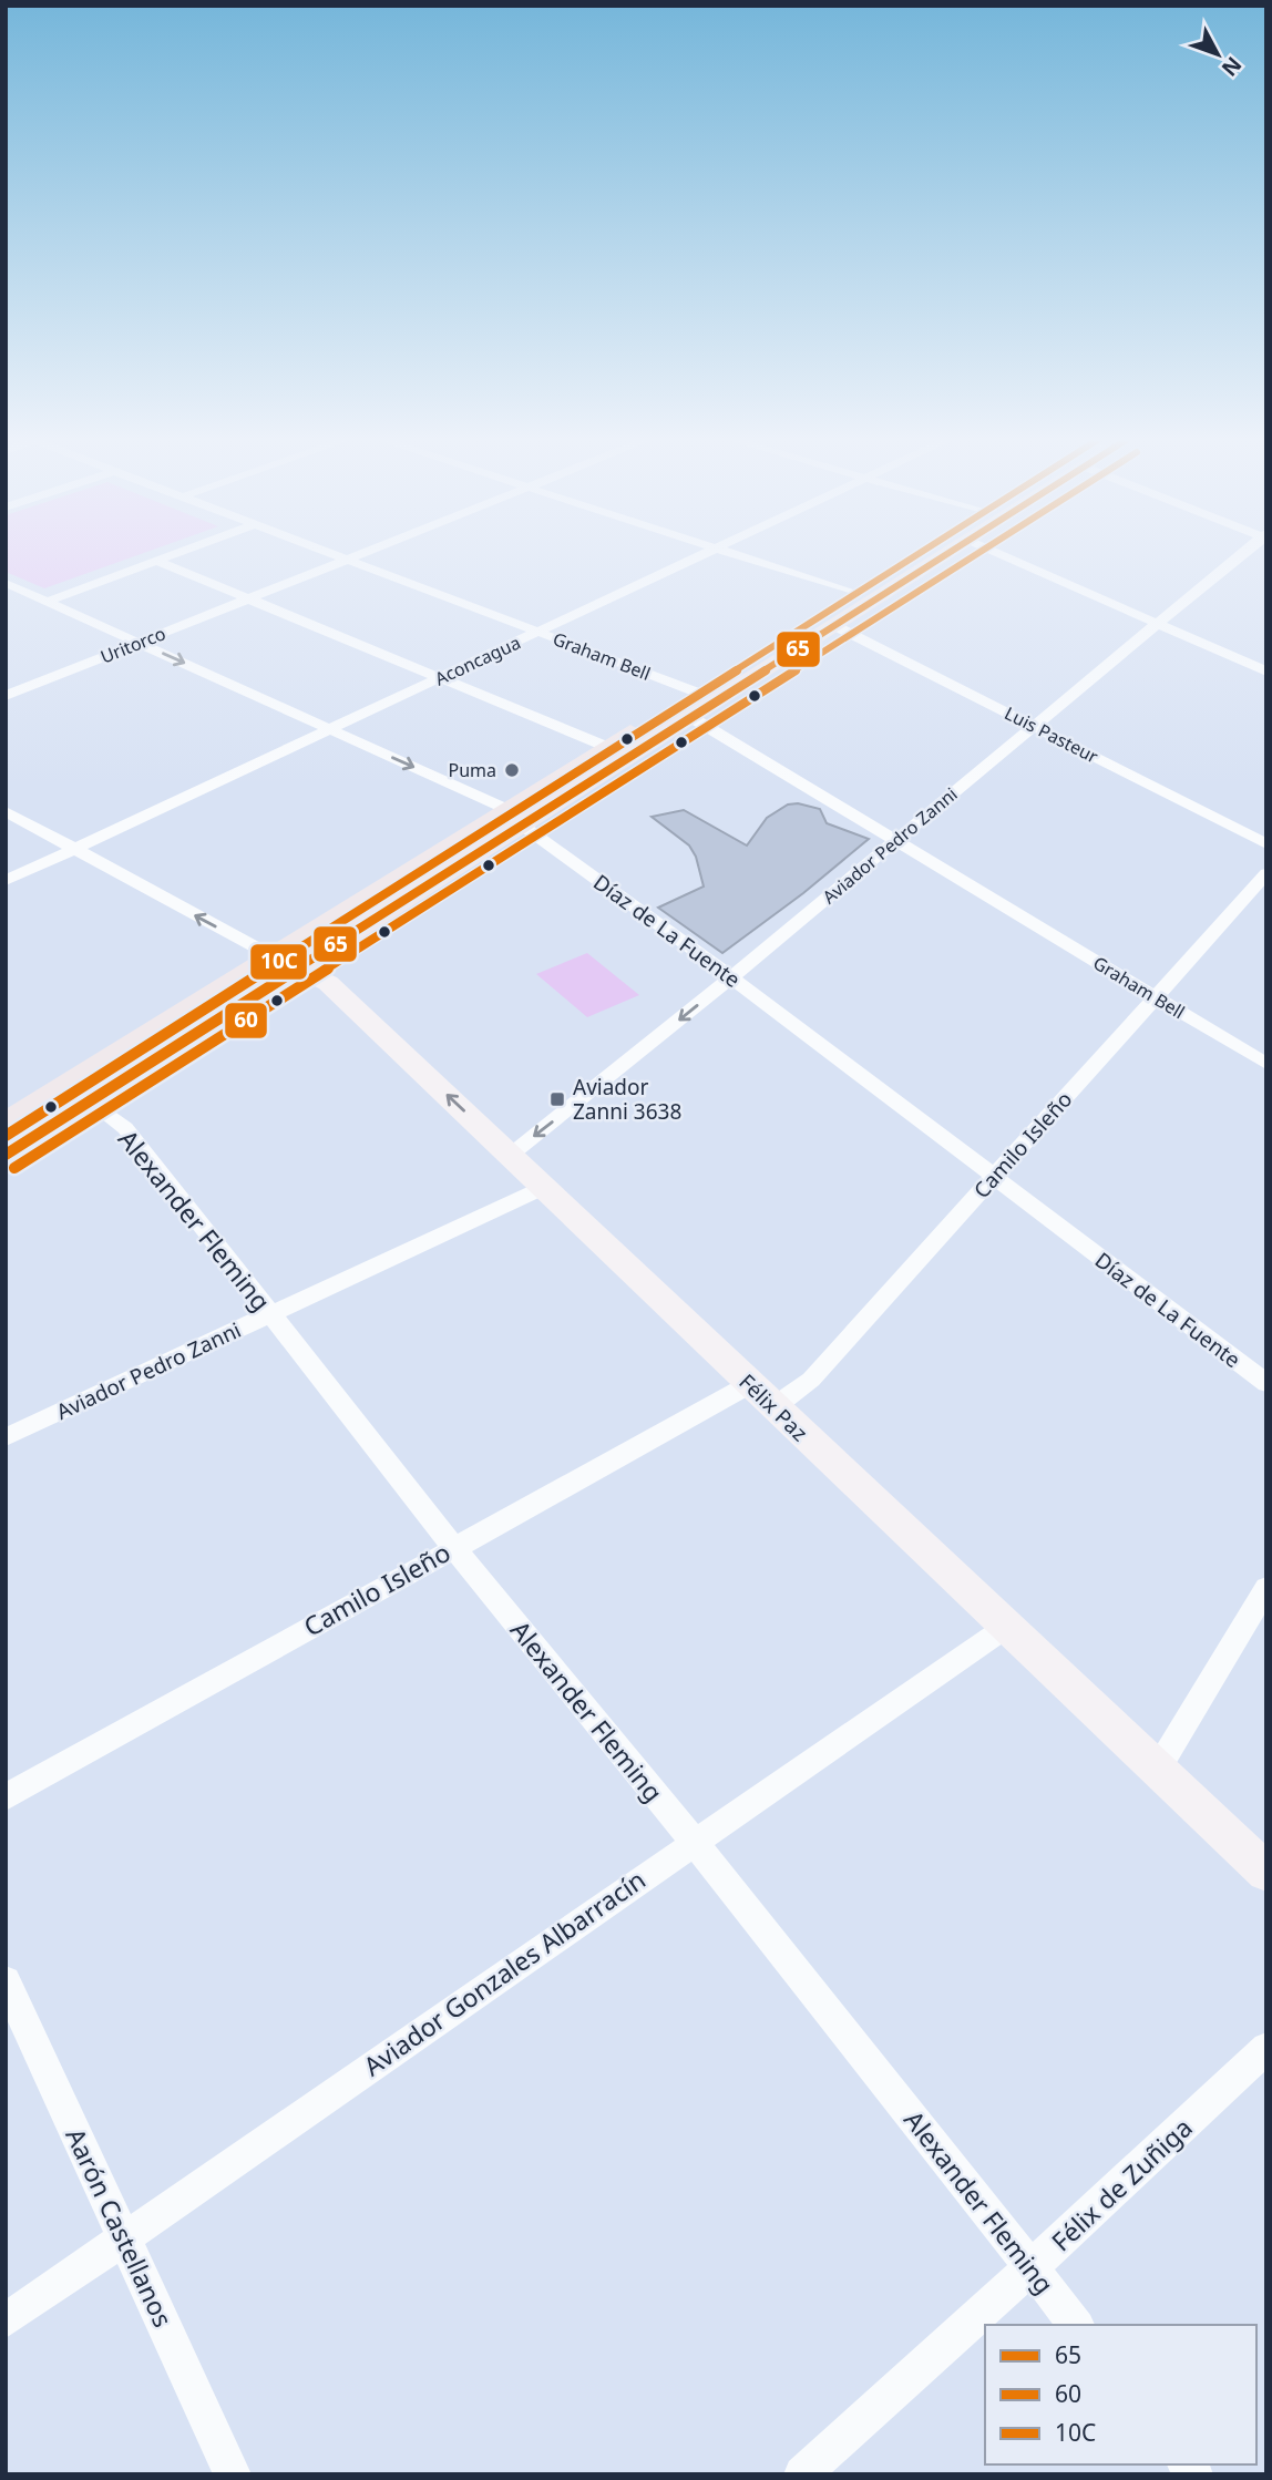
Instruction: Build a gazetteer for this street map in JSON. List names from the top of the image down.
{
  "streets": {
    "main road": ["Félix Paz"],
    "street": [
      "Uritorco",
      "Graham Bell",
      "Aconcagua",
      "Luis Pasteur",
      "Aviador Pedro Zanni",
      "Díaz de La Fuente",
      "Camilo Isleño",
      "Alexander Fleming",
      "Aviador Gonzales Albarracín",
      "Félix de Zuñiga",
      "Aarón Castellanos"
    ]
  },
  "crossings": [
    ["Uritorco", "Graham Bell"],
    ["Uritorco", "Díaz de La Fuente"],
    ["Graham Bell", "Aconcagua"],
    ["Graham Bell", "Aviador Pedro Zanni"],
    ["Graham Bell", "Camilo Isleño"],
    ["Aconcagua", "Díaz de La Fuente"],
    ["Luis Pasteur", "Aviador Pedro Zanni"],
    ["Aviador Pedro Zanni", "Díaz de La Fuente"],
    ["Aviador Pedro Zanni", "Alexander Fleming"],
    ["Aviador Pedro Zanni", "Félix Paz"],
    ["Díaz de La Fuente", "Camilo Isleño"],
    ["Camilo Isleño", "Alexander Fleming"],
    ["Camilo Isleño", "Félix Paz"],
    ["Alexander Fleming", "Aviador Gonzales Albarracín"],
    ["Alexander Fleming", "Félix de Zuñiga"],
    ["Félix Paz", "Aviador Gonzales Albarracín"],
    ["Aviador Gonzales Albarracín", "Aarón Castellanos"]
  ],
  "places": {
    "other": ["Puma"],
    "transit": ["Aviador Zanni 3638"]
  },
  "lines": ["transit line 65", "transit line 60", "transit line 10C"],
  "legend": ["65", "60", "10C"],
  "north": "bottom right"
}
